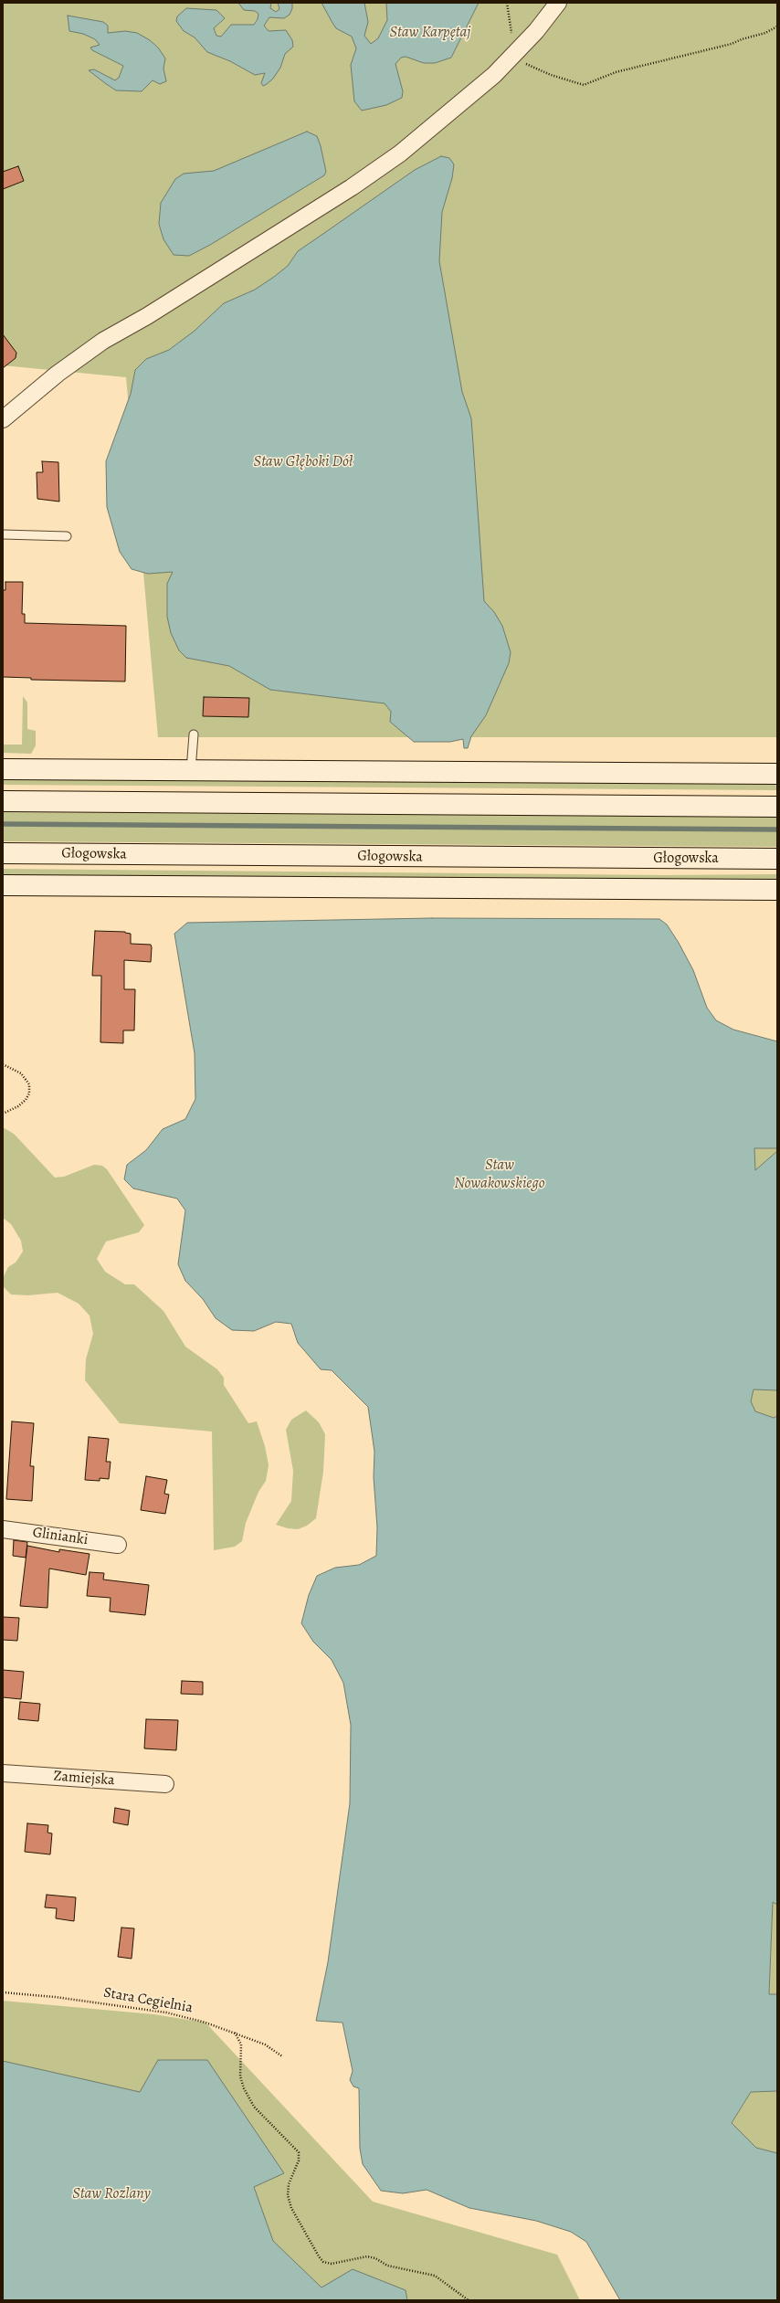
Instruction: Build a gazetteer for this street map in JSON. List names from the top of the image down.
{
  "streets": {
    "street": ["Głogowska", "Glinianki", "Zamiejska"],
    "path": ["Stara Cegielnia"]
  },
  "water": [
    "Staw Karpętaj",
    "Staw Głęboki Dół",
    "Staw Nowakowskiego",
    "Staw Rozlany"
  ]
}
